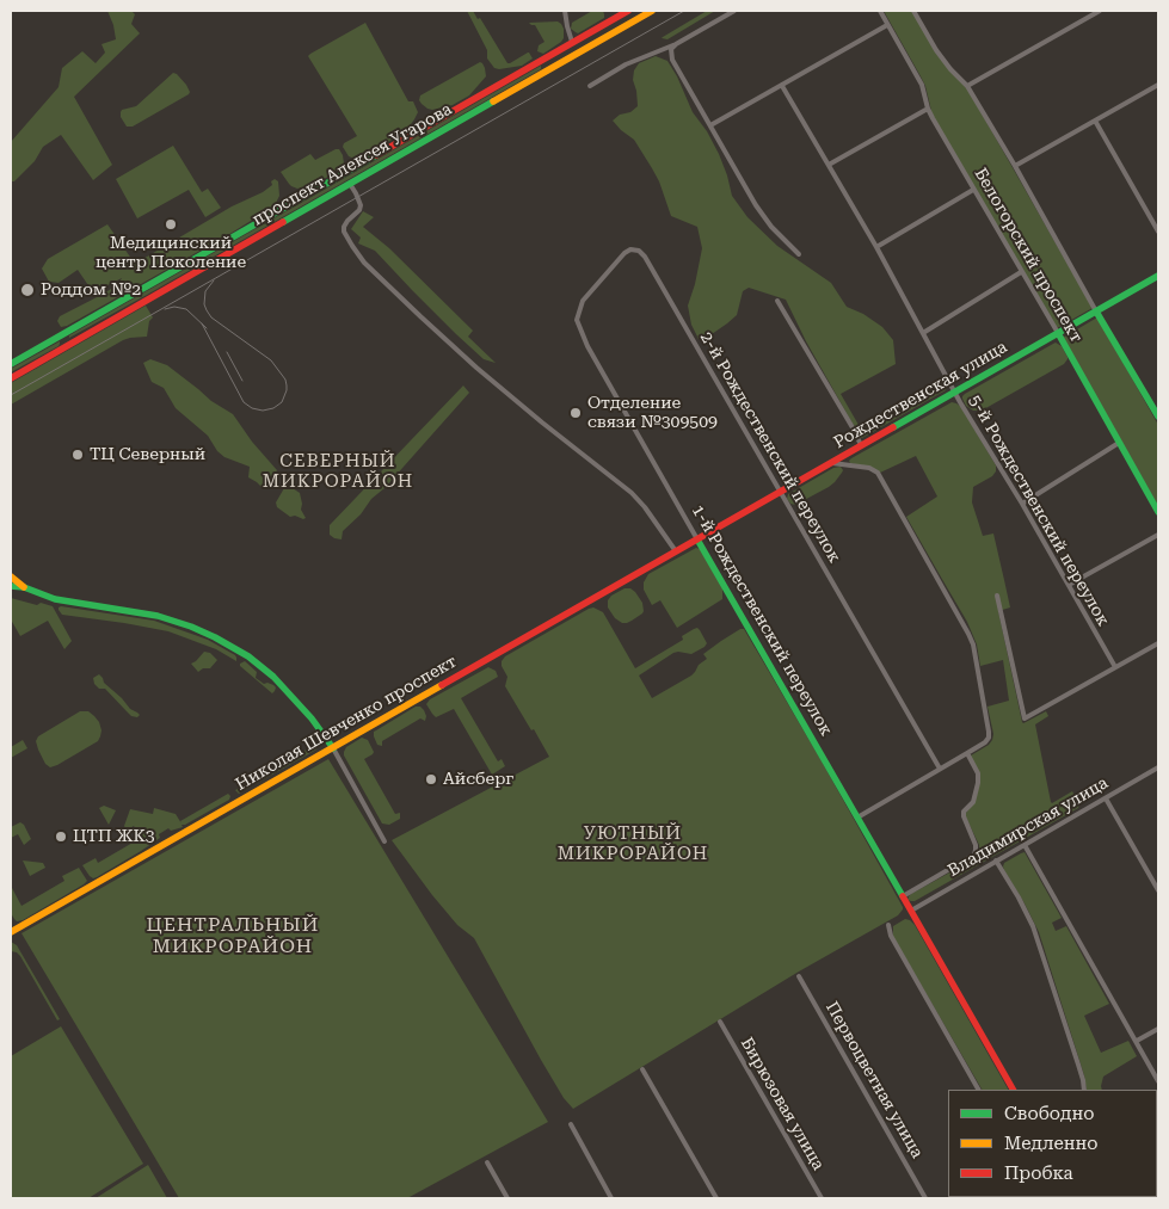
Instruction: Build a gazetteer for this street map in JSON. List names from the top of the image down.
{
  "streets": {
    "main road": [
      "проспект Алексея Угарова",
      "Белогорский проспект",
      "Рождественская улица",
      "1-й Рождественский переулок",
      "Николая Шевченко проспект"
    ],
    "street": [
      "2-й Рождественский переулок",
      "5-й Рождественский переулок",
      "Владимирская улица",
      "Первоцветная улица",
      "Бирюзовая улица"
    ]
  },
  "crossings": [
    ["Белогорский проспект", "Рождественская улица"],
    ["Рождественская улица", "2-й Рождественский переулок"],
    ["Рождественская улица", "5-й Рождественский переулок"],
    ["Рождественская улица", "1-й Рождественский переулок"],
    ["Рождественская улица", "Николая Шевченко проспект"],
    ["2-й Рождественский переулок", "1-й Рождественский переулок"],
    ["1-й Рождественский переулок", "Николая Шевченко проспект"],
    ["1-й Рождественский переулок", "Владимирская улица"]
  ],
  "districts": ["СЕВЕРНЫЙ МИКРОРАЙОН", "УЮТНЫЙ МИКРОРАЙОН", "ЦЕНТРАЛЬНЫЙ МИКРОРАЙОН"],
  "places": [
    "Медицинский центр Поколение",
    "Роддом №2",
    "Отделение связи №309509",
    "ТЦ Северный",
    "Айсберг",
    "ЦТП ЖК3"
  ],
  "legend": ["Свободно", "Медленно", "Пробка"]
}
